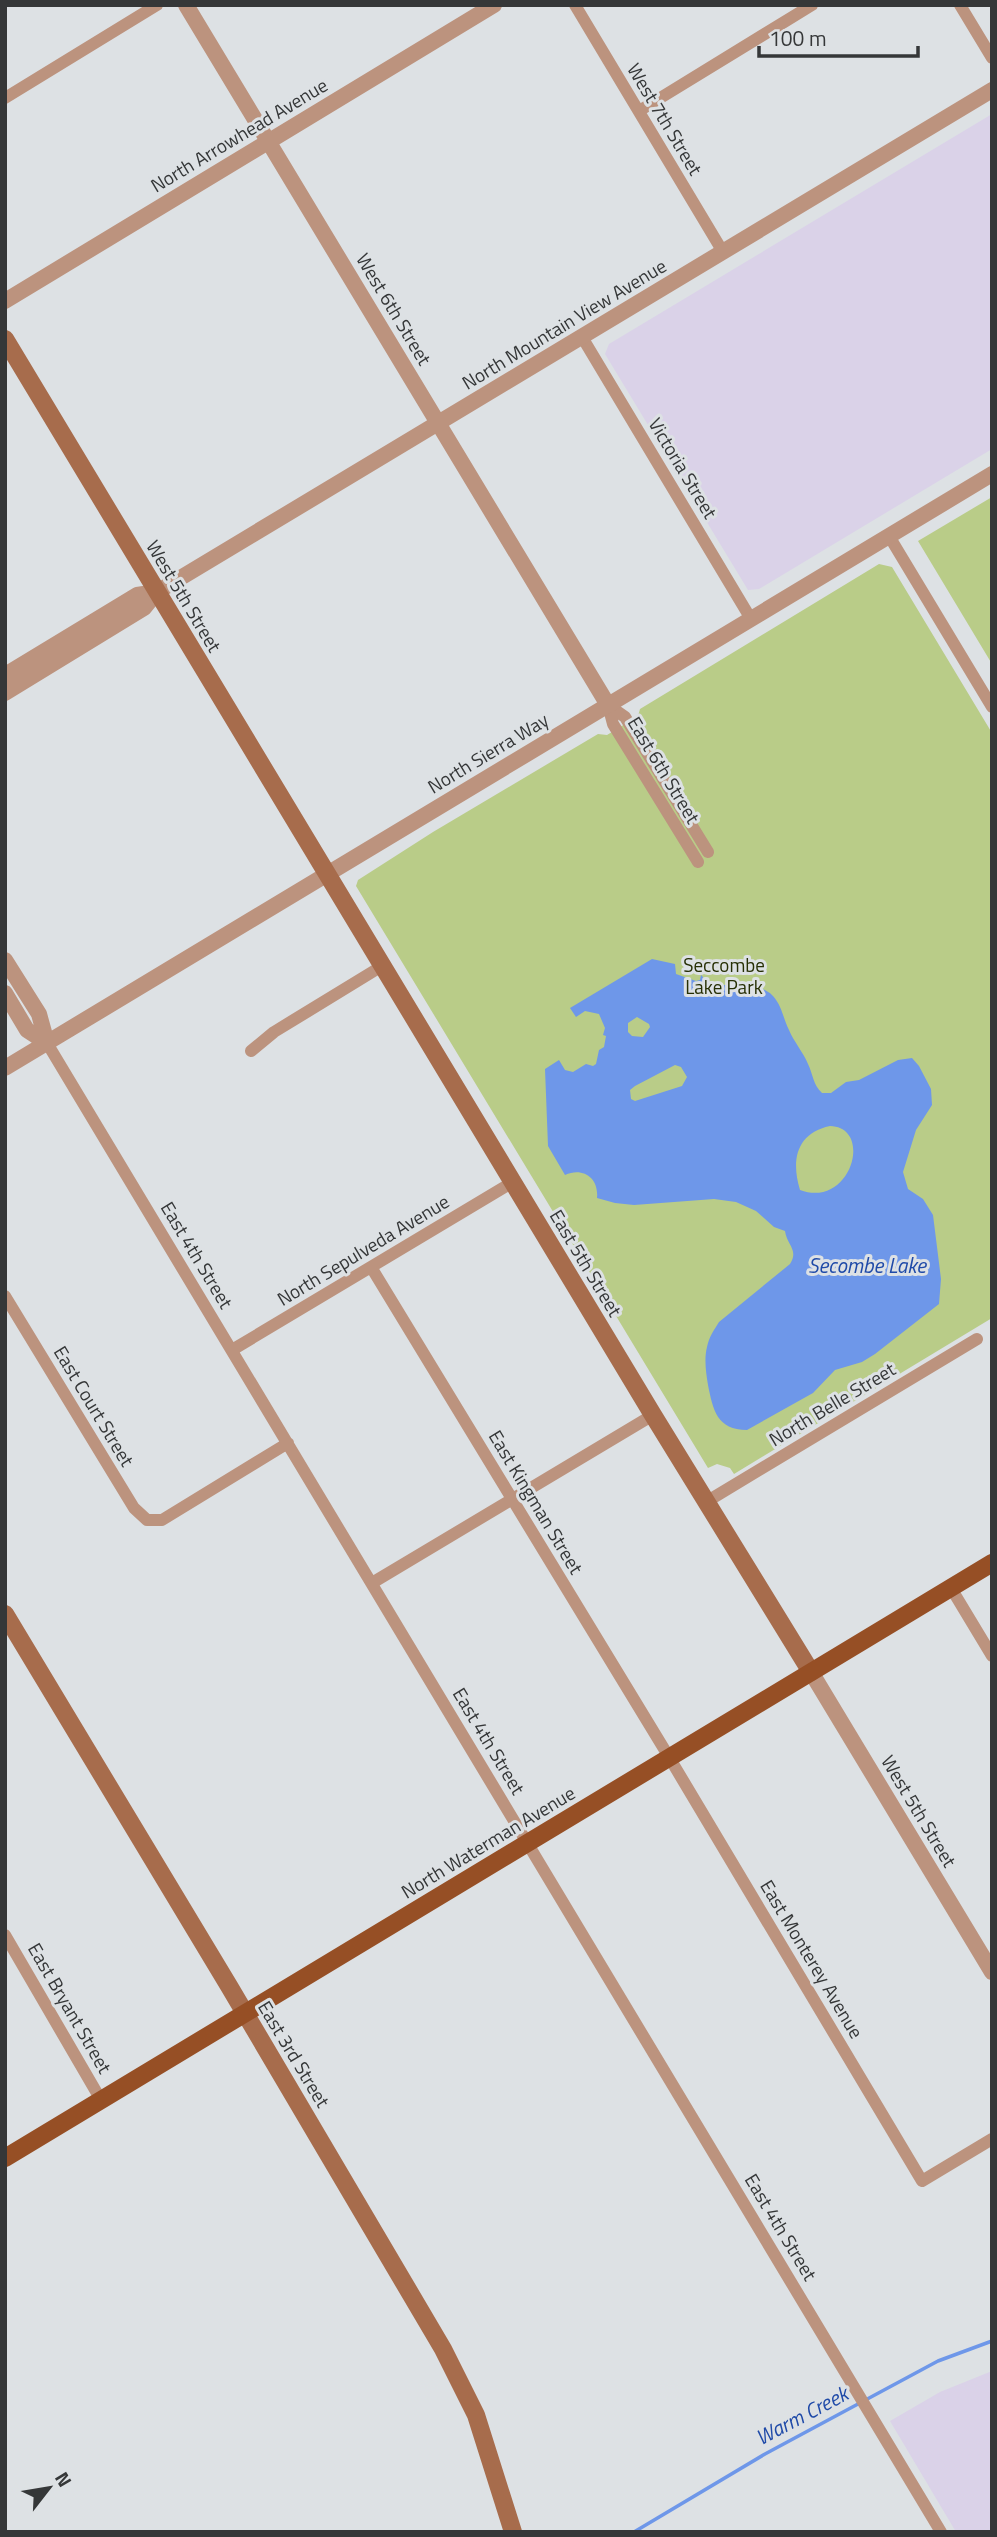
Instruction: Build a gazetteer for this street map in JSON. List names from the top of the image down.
{
  "streets": {
    "main road": [
      "West 5th Street",
      "East 5th Street",
      "North Waterman Avenue",
      "East 3rd Street"
    ],
    "street": [
      "West 7th Street",
      "North Arrowhead Avenue",
      "West 6th Street",
      "North Mountain View Avenue",
      "Victoria Street",
      "North Sierra Way",
      "East 6th Street",
      "North Sepulveda Avenue",
      "East 4th Street",
      "North Belle Street",
      "East Court Street",
      "East Kingman Street",
      "East Monterey Avenue",
      "East Bryant Street"
    ]
  },
  "crossings": [
    ["West 7th Street", "North Mountain View Avenue"],
    ["North Arrowhead Avenue", "West 6th Street"],
    ["West 6th Street", "North Mountain View Avenue"],
    ["West 6th Street", "North Sierra Way"],
    ["West 6th Street", "East 6th Street"],
    ["North Mountain View Avenue", "Victoria Street"],
    ["North Mountain View Avenue", "West 5th Street"],
    ["Victoria Street", "North Sierra Way"],
    ["West 5th Street", "North Sierra Way"],
    ["West 5th Street", "East 5th Street"],
    ["West 5th Street", "North Waterman Avenue"],
    ["North Sierra Way", "East 6th Street"],
    ["North Sierra Way", "East 4th Street"],
    ["North Sierra Way", "East 5th Street"],
    ["North Sepulveda Avenue", "East 4th Street"],
    ["North Sepulveda Avenue", "East 5th Street"],
    ["North Sepulveda Avenue", "East Kingman Street"],
    ["East 4th Street", "East Court Street"],
    ["East 4th Street", "North Waterman Avenue"],
    ["East 5th Street", "North Belle Street"],
    ["East 5th Street", "North Waterman Avenue"],
    ["East Kingman Street", "North Waterman Avenue"],
    ["East Kingman Street", "East Monterey Avenue"],
    ["North Waterman Avenue", "East Monterey Avenue"],
    ["North Waterman Avenue", "East Bryant Street"],
    ["North Waterman Avenue", "East 3rd Street"]
  ],
  "water": ["Secombe Lake", "Warm Creek"],
  "parks": ["Seccombe Lake Park"],
  "scale_bar": "100 m",
  "north": "top right"
}
